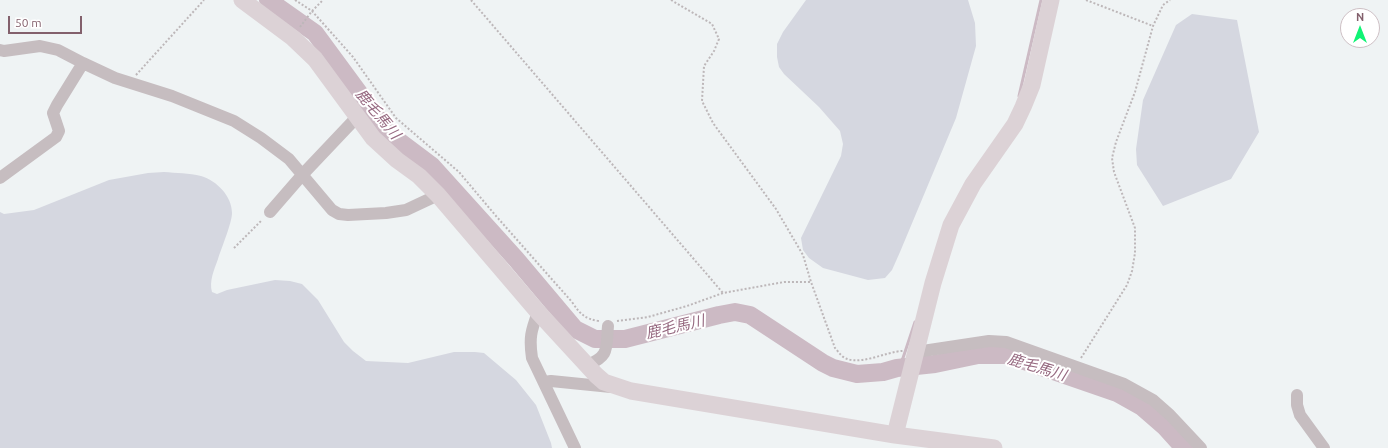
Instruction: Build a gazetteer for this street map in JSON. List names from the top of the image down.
{
  "water": ["鹿毛馬川"],
  "scale_bar": "50 m",
  "north": "top"
}
